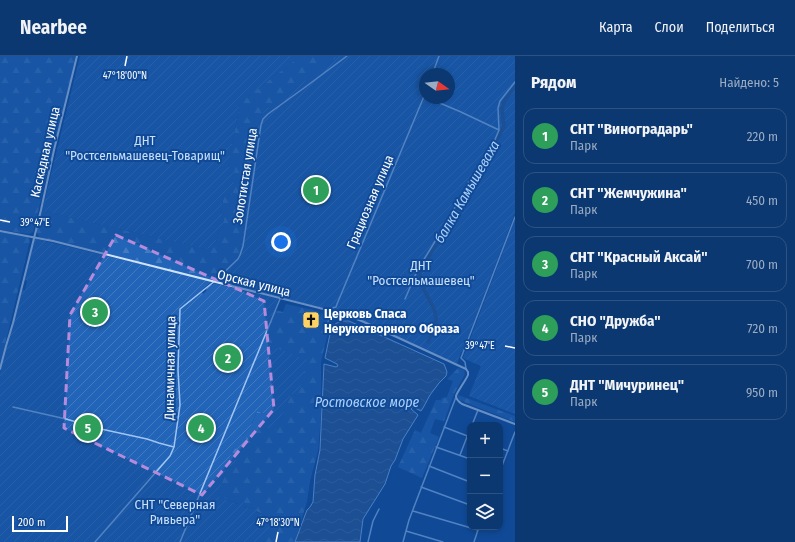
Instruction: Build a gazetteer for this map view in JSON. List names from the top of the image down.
{
  "streets": {
    "main road": ["Каскадная улица", "Орская улица"],
    "street": ["Золотистая улица", "Грациозная улица", "Динамичная улица"]
  },
  "crossings": [
    ["Каскадная улица", "Орская улица"],
    ["Золотистая улица", "Орская улица"],
    ["Золотистая улица", "Динамичная улица"],
    ["Грациозная улица", "Орская улица"]
  ],
  "water": ["балка Камышеваха", "Ростовское море"],
  "parks": ["ДНТ \"Ростсельмашевец-Товарищ\"", "ДНТ \"Ростсельмашевец\"", "СНТ \"Северная Ривьера\""],
  "places": {
    "church": ["Церковь Спаса Нерукотворного Образа"]
  },
  "scale_bar": "200 m",
  "north": "right",
  "page": {
    "header": "Nearbee",
    "nav": ["Карта", "Слои", "Поделиться"],
    "heading": ["Рядом", "Найдено: 5"],
    "list": [
      {
        "mark": "1",
        "name": "СНТ \"Виноградарь\"",
        "note": "Парк",
        "value": "220 m"
      },
      {
        "mark": "2",
        "name": "СНТ \"Жемчужина\"",
        "note": "Парк",
        "value": "450 m"
      },
      {
        "mark": "3",
        "name": "СНТ \"Красный Аксай\"",
        "note": "Парк",
        "value": "700 m"
      },
      {
        "mark": "4",
        "name": "СНО \"Дружба\"",
        "note": "Парк",
        "value": "720 m"
      },
      {
        "mark": "5",
        "name": "ДНТ \"Мичуринец\"",
        "note": "Парк",
        "value": "950 m"
      }
    ],
    "pins": [
      "1",
      "3",
      "2",
      "4",
      "5"
    ],
    "map_buttons": ["+", "−"],
    "scale": "200 m"
  },
  "coordinates": ["47°18'00\"N", "39°47'E", "47°18'30\"N"]
}
